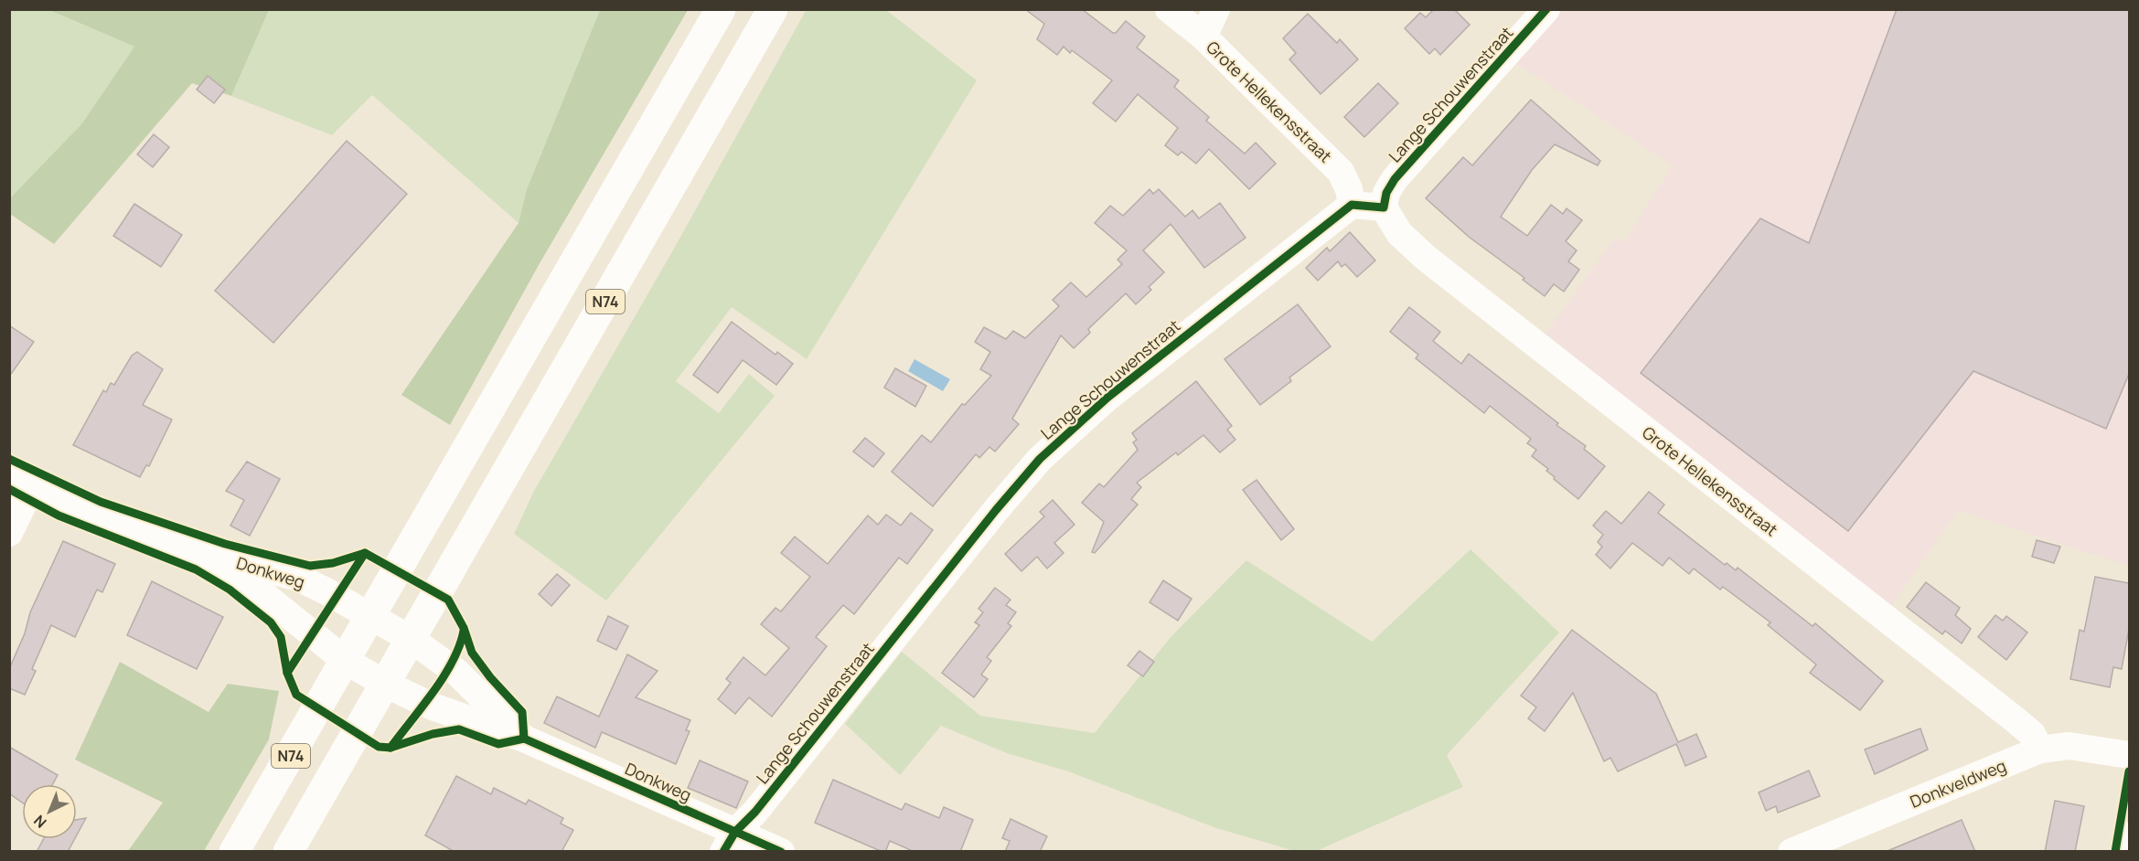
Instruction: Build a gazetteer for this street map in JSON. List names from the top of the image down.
{
  "streets": {
    "main road": ["N74"],
    "street": [
      "Lange Schouwenstraat",
      "Grote Hellekensstraat",
      "Donkweg",
      "Donkveldweg"
    ]
  },
  "crossings": [
    ["Lange Schouwenstraat", "Grote Hellekensstraat"],
    ["Lange Schouwenstraat", "Donkweg"],
    ["Grote Hellekensstraat", "Donkveldweg"],
    ["N74", "Donkweg"]
  ],
  "north": "bottom left"
}
